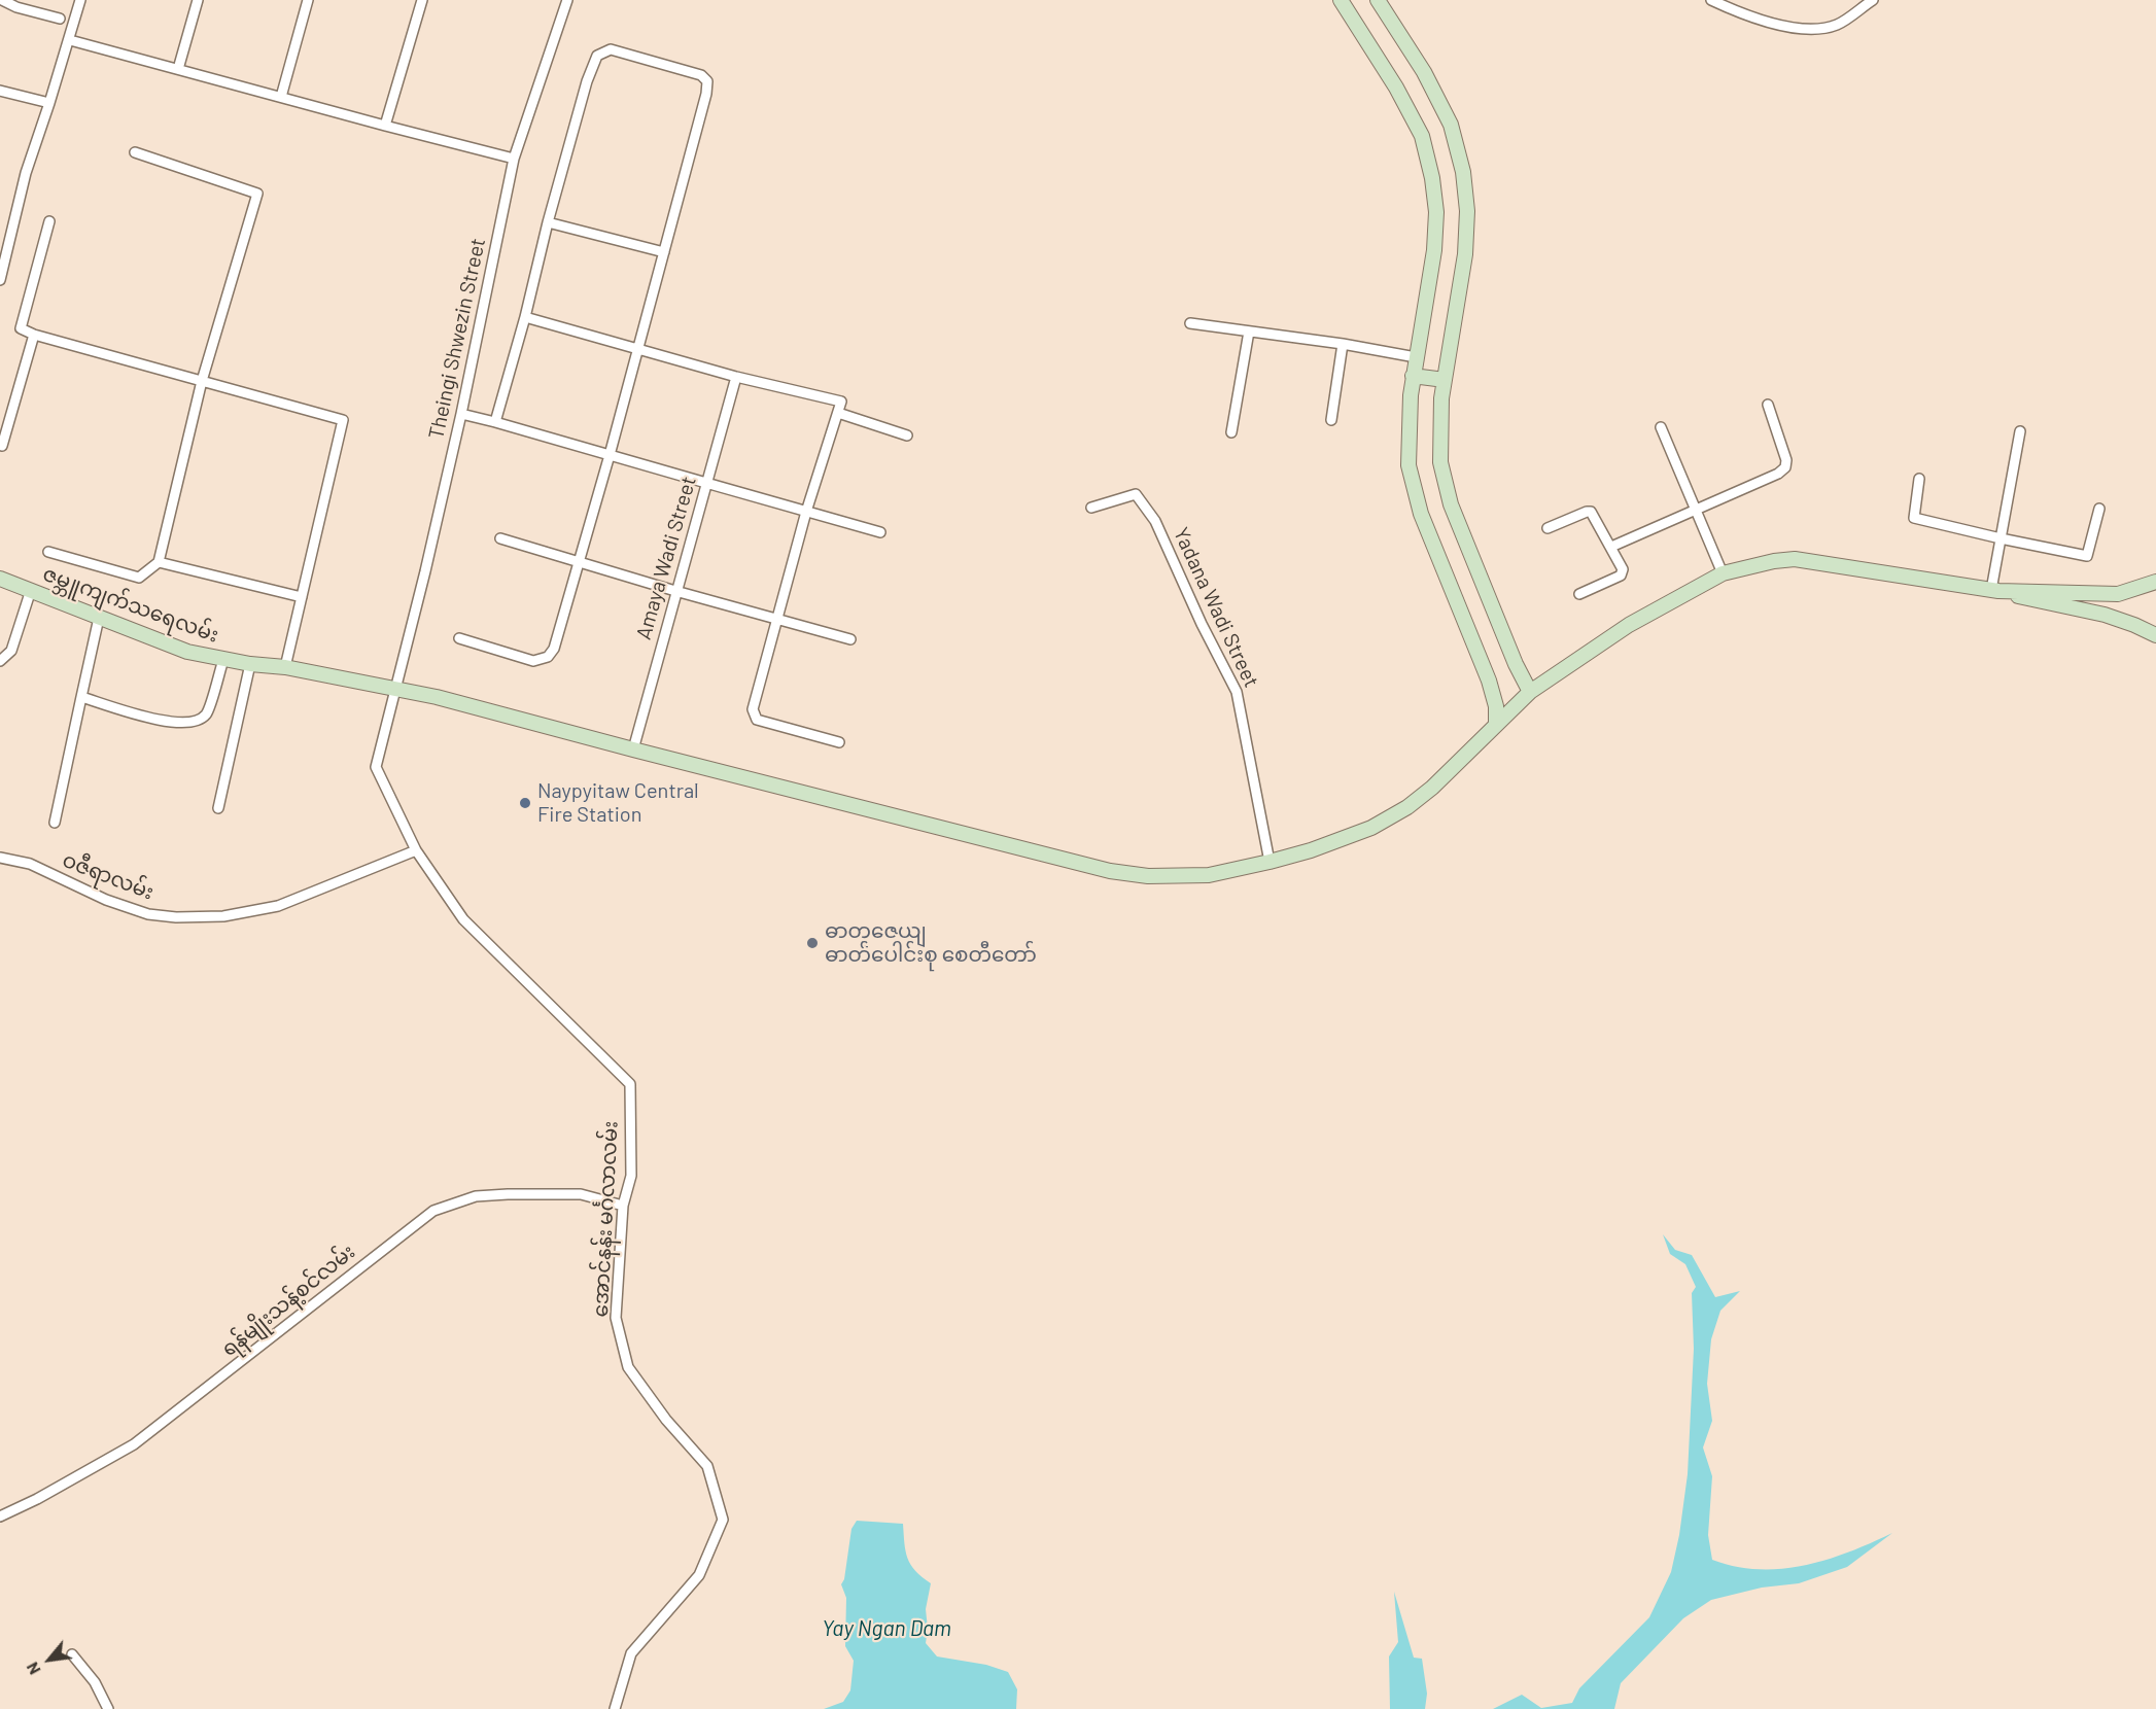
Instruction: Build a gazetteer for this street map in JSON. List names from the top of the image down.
{
  "streets": {
    "main road": ["ဇမ္ဘူကျက်သရေလမ်း"],
    "street": [
      "Theingi Shwezin Street",
      "Amaya Wadi Street",
      "Yadana Wadi Street",
      "ဝဇီရာလမ်း",
      "အောင်နန်း မင်္ဂလာလမ်း",
      "ရန်မျိုးသန့်စင်လမ်း"
    ]
  },
  "crossings": [
    ["Theingi Shwezin Street", "ဇမ္ဘူကျက်သရေလမ်း"],
    ["Theingi Shwezin Street", "အောင်နန်း မင်္ဂလာလမ်း"],
    ["Amaya Wadi Street", "ဇမ္ဘူကျက်သရေလမ်း"],
    ["ဇမ္ဘူကျက်သရေလမ်း", "Yadana Wadi Street"],
    ["ဇမ္ဘူကျက်သရေလမ်း", "အောင်နန်း မင်္ဂလာလမ်း"],
    ["ဝဇီရာလမ်း", "အောင်နန်း မင်္ဂလာလမ်း"],
    ["အောင်နန်း မင်္ဂလာလမ်း", "ရန်မျိုးသန့်စင်လမ်း"]
  ],
  "water": ["Yay Ngan Dam"],
  "places": ["Naypyitaw Central Fire Station", "ဓာတုဇေယျ ဓာတ်ပေါင်းစု စေတီတော်"],
  "north": "bottom left"
}
